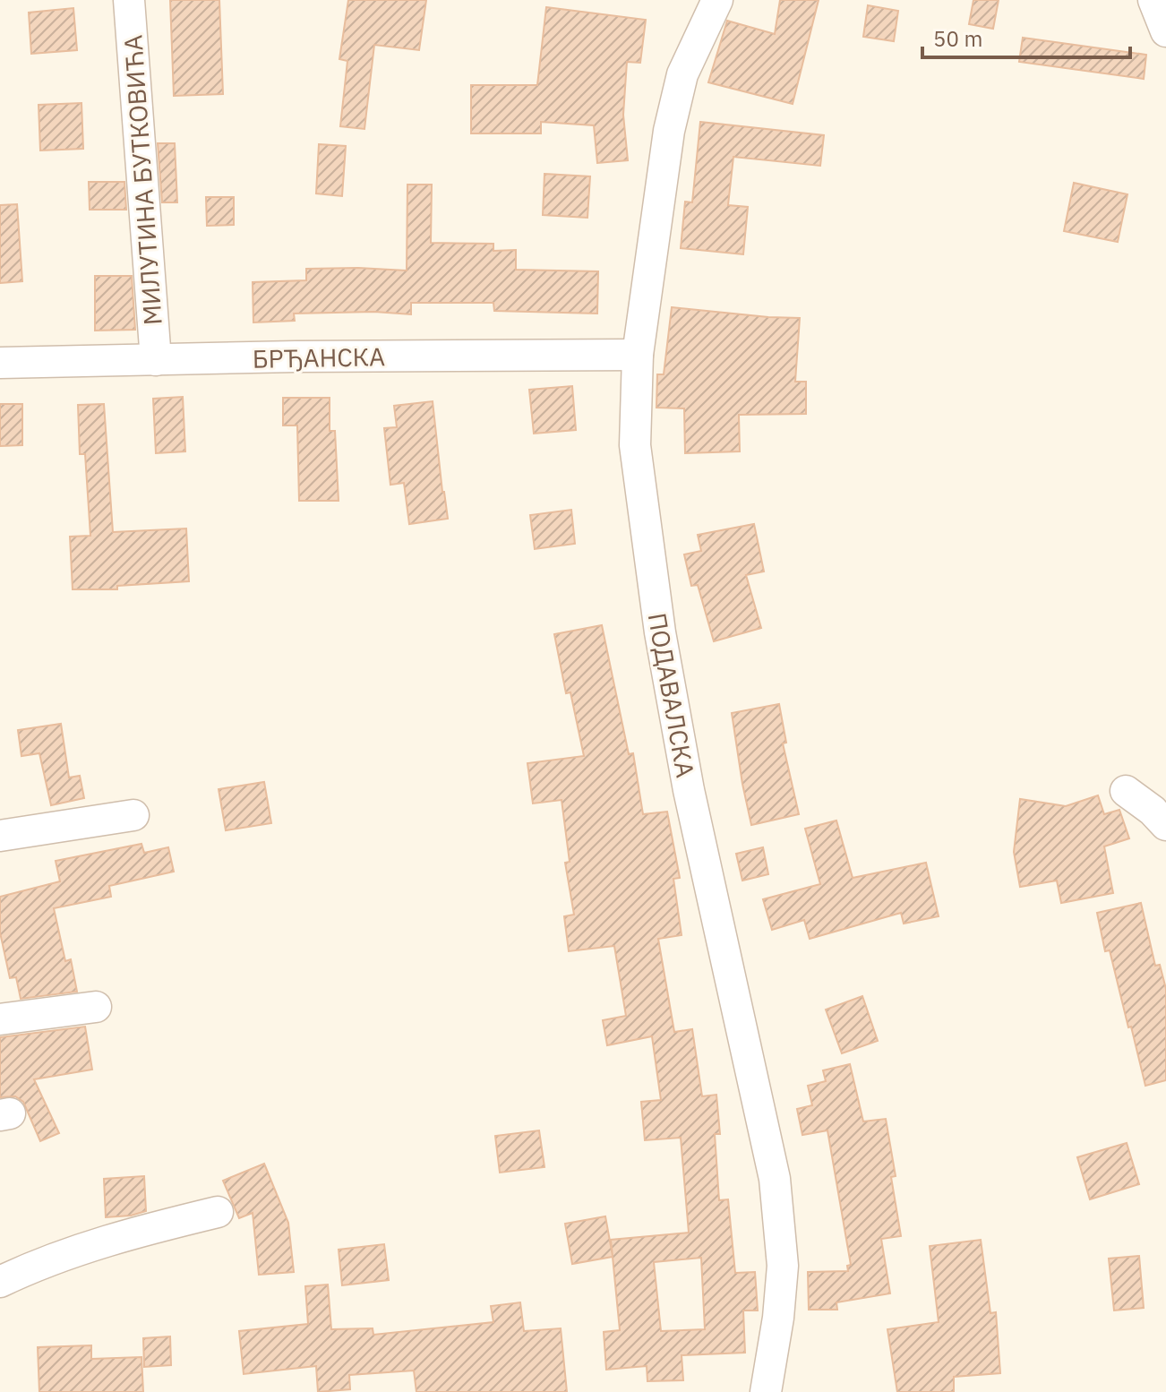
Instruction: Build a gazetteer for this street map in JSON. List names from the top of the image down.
{
  "streets": {
    "street": ["МИЛУТИНА БУТКОВИЋА", "БРЂАНСКА", "ПОДАВАЛСКА"]
  },
  "crossings": [
    ["МИЛУТИНА БУТКОВИЋА", "БРЂАНСКА"],
    ["БРЂАНСКА", "ПОДАВАЛСКА"]
  ],
  "scale_bar": "50 m"
}
